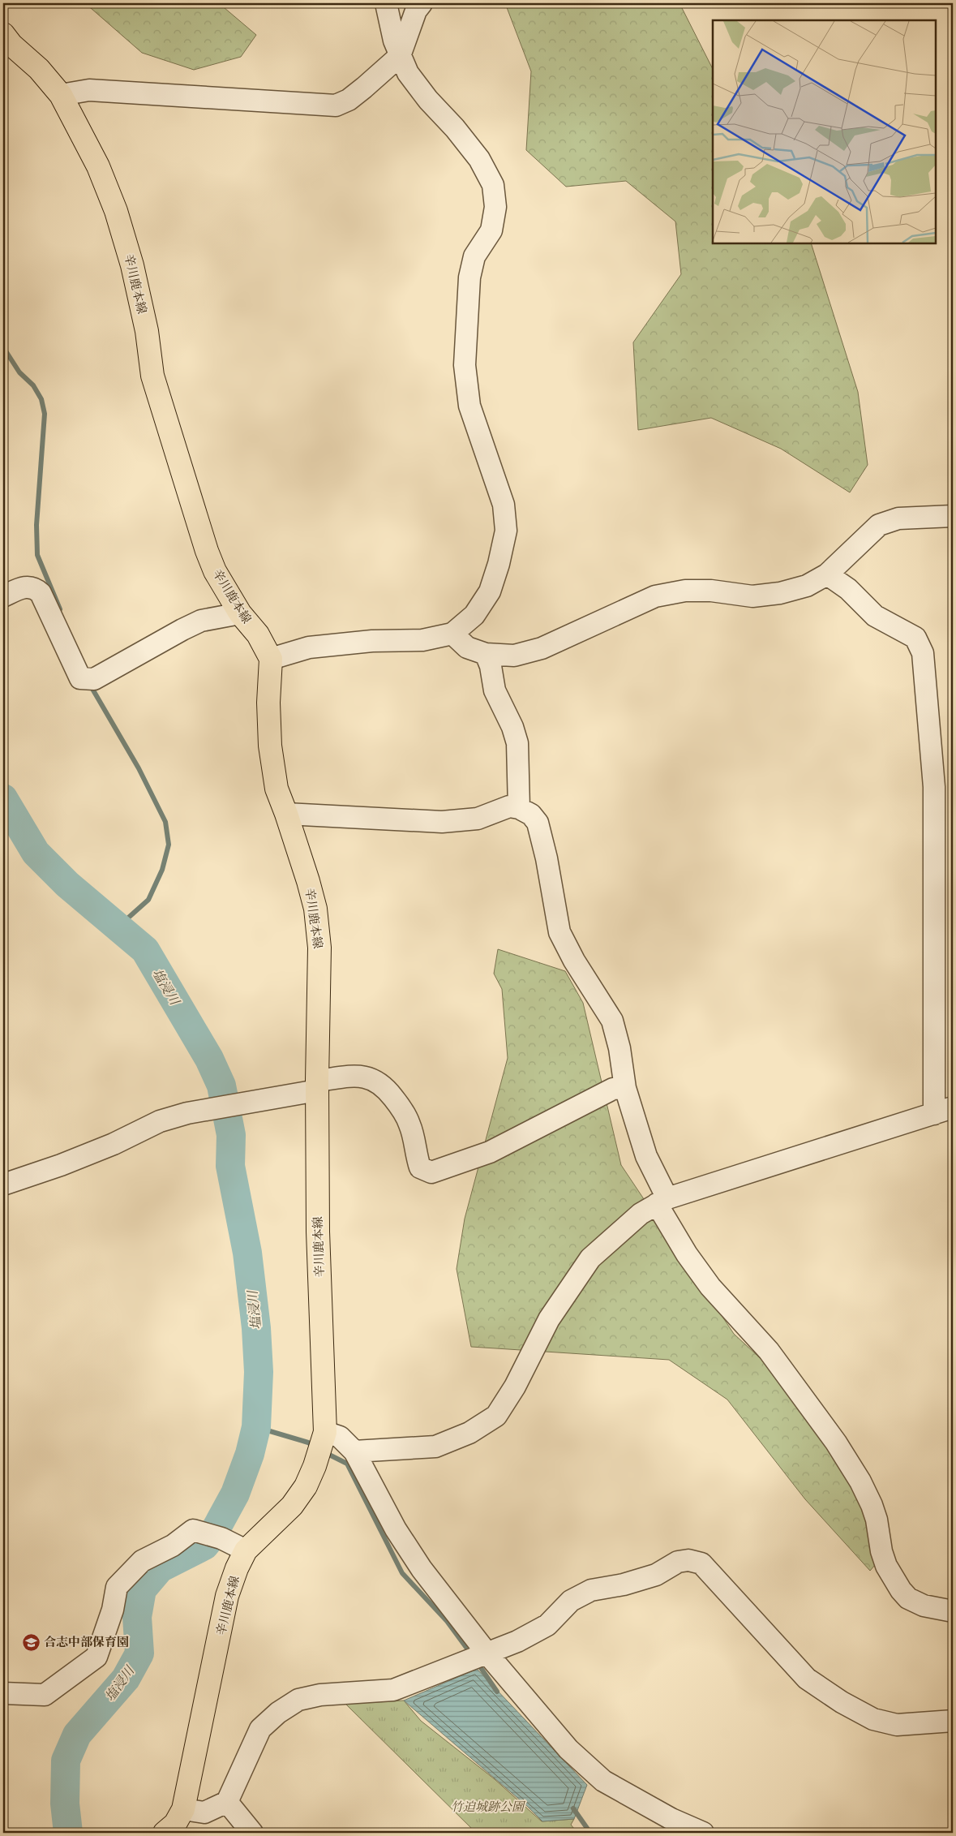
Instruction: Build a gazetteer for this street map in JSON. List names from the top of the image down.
{
  "streets": {
    "main road": ["辛川鹿本線"]
  },
  "water": ["塩浸川"],
  "parks": ["竹迫城跡公園"],
  "places": {
    "school or university": ["合志中部保育園"]
  }
}
